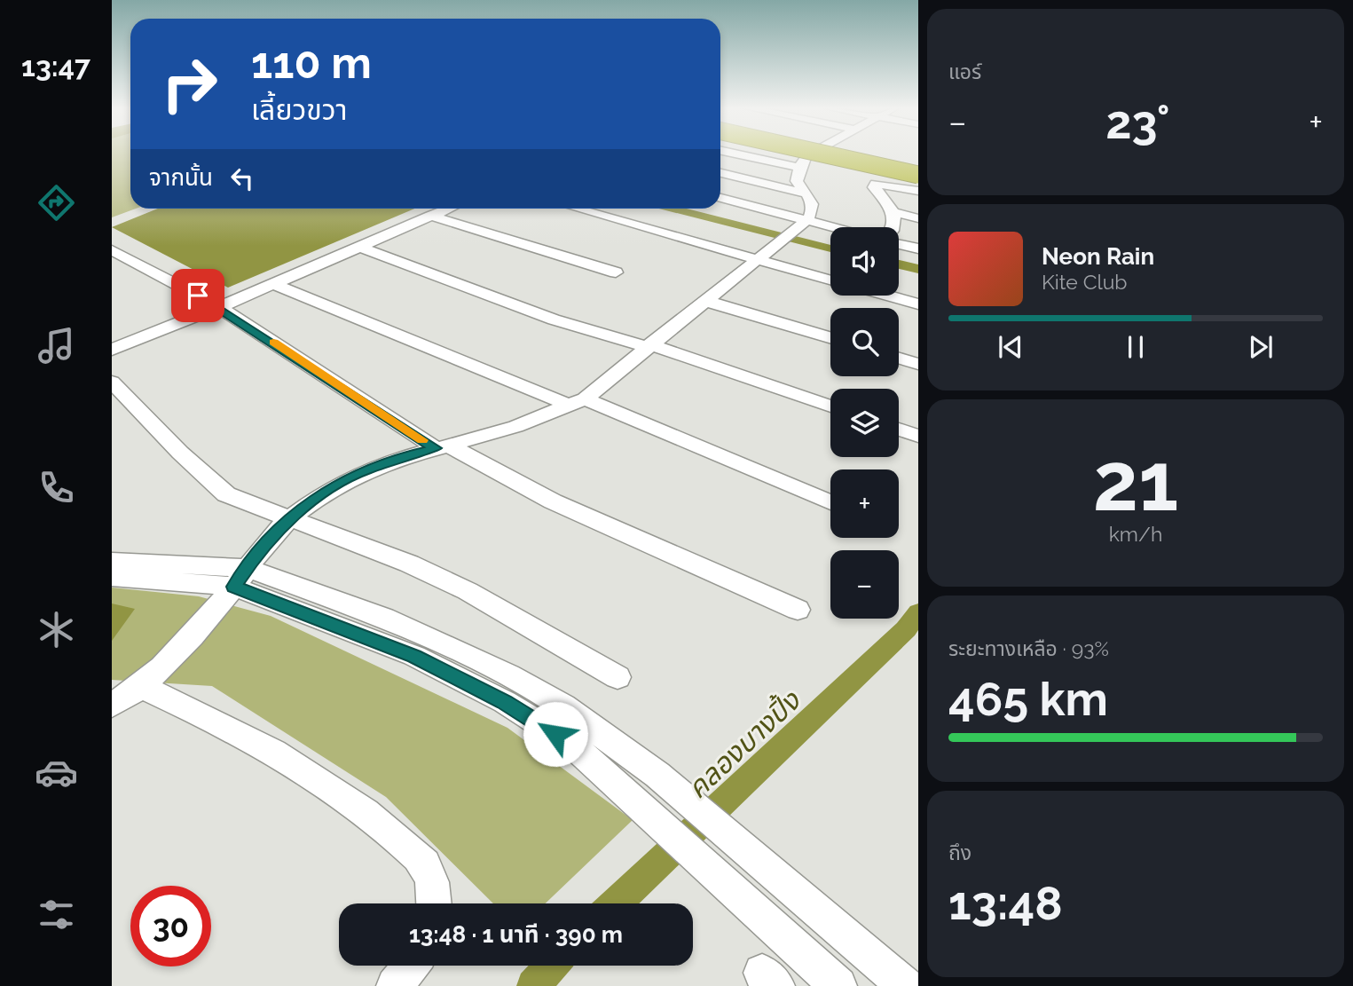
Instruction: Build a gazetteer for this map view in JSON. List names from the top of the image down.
{
  "water": ["คลองบางปิ้ง"],
  "page": {
    "tabs": "13:47",
    "tile": [
      "แอร์",
      ["21", "km/h"],
      ["ระยะทางเหลือ · 93%", "465 km"],
      ["ถึง", "13:48"]
    ],
    "turn": ["110 m", "เลี้ยวขวา"],
    "heat": ["−", "23°", "+"],
    "then": "จากนั้น",
    "map_buttons": ["+", "−"],
    "song": ["Neon Rain", "Kite Club"],
    "limit": "30",
    "trip": "13:48 · 1 นาที · 390 m"
  }
}
